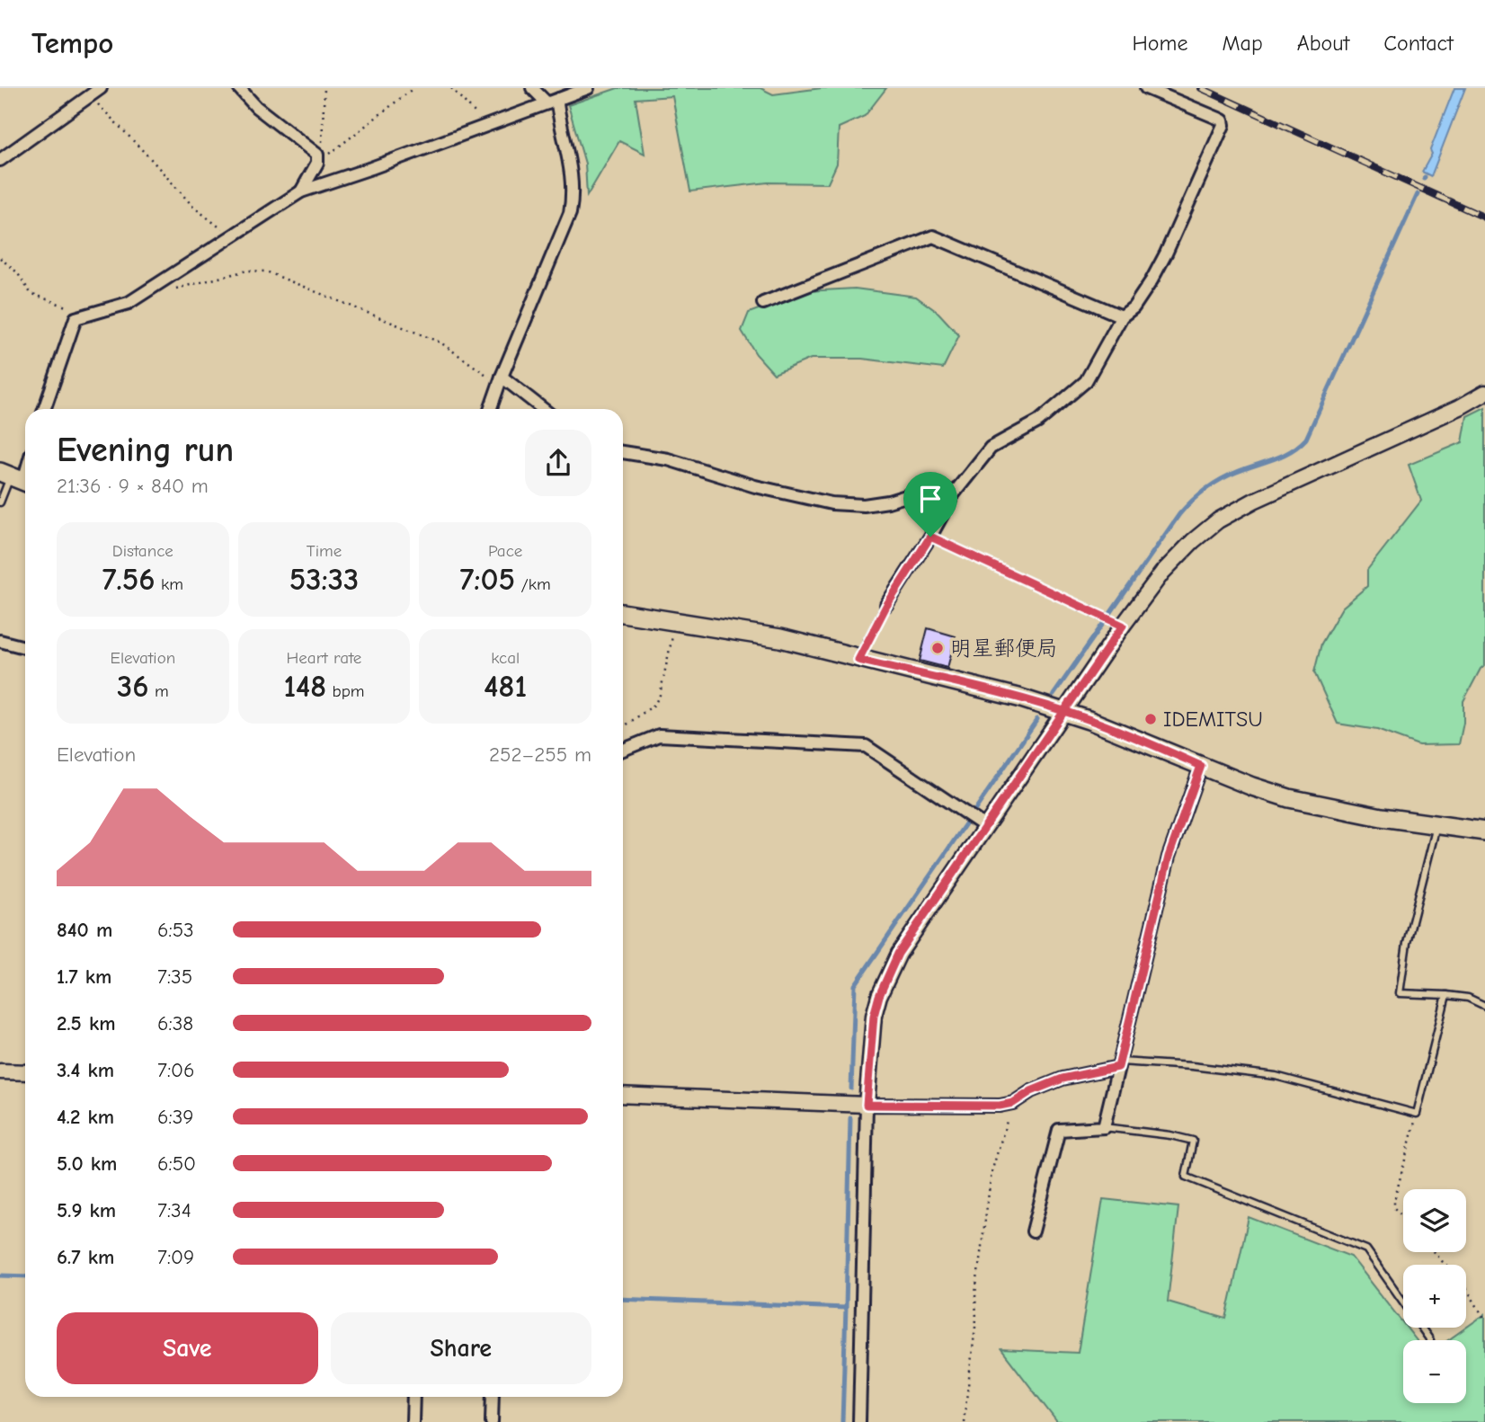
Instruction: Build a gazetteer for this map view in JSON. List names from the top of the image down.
{
  "places": ["明星郵便局", "IDEMITSU"],
  "page": {
    "header": "Tempo",
    "nav": [
      "Home",
      "Map",
      "About",
      "Contact"
    ],
    "heading": ["Evening run", "21:36 · 9 × 840 m"],
    "stats": [
      ["Distance", "7.56 km"],
      ["Time", "53:33"],
      ["Pace", "7:05 /km"],
      ["Elevation", "36 m"],
      ["Heart rate", "148 bpm"],
      ["kcal", "481"]
    ],
    "chart": ["Elevation", "252–255 m"],
    "list": [
      {
        "name": "840 m",
        "note": "6:53"
      },
      {
        "name": "1.7 km",
        "note": "7:35"
      },
      {
        "name": "2.5 km",
        "note": "6:38"
      },
      {
        "name": "3.4 km",
        "note": "7:06"
      },
      {
        "name": "4.2 km",
        "note": "6:39"
      },
      {
        "name": "5.0 km",
        "note": "6:50"
      },
      {
        "name": "5.9 km",
        "note": "7:34"
      },
      {
        "name": "6.7 km",
        "note": "7:09"
      }
    ],
    "map_buttons": ["+", "−"],
    "buttons": ["Save", "Share"]
  }
}
